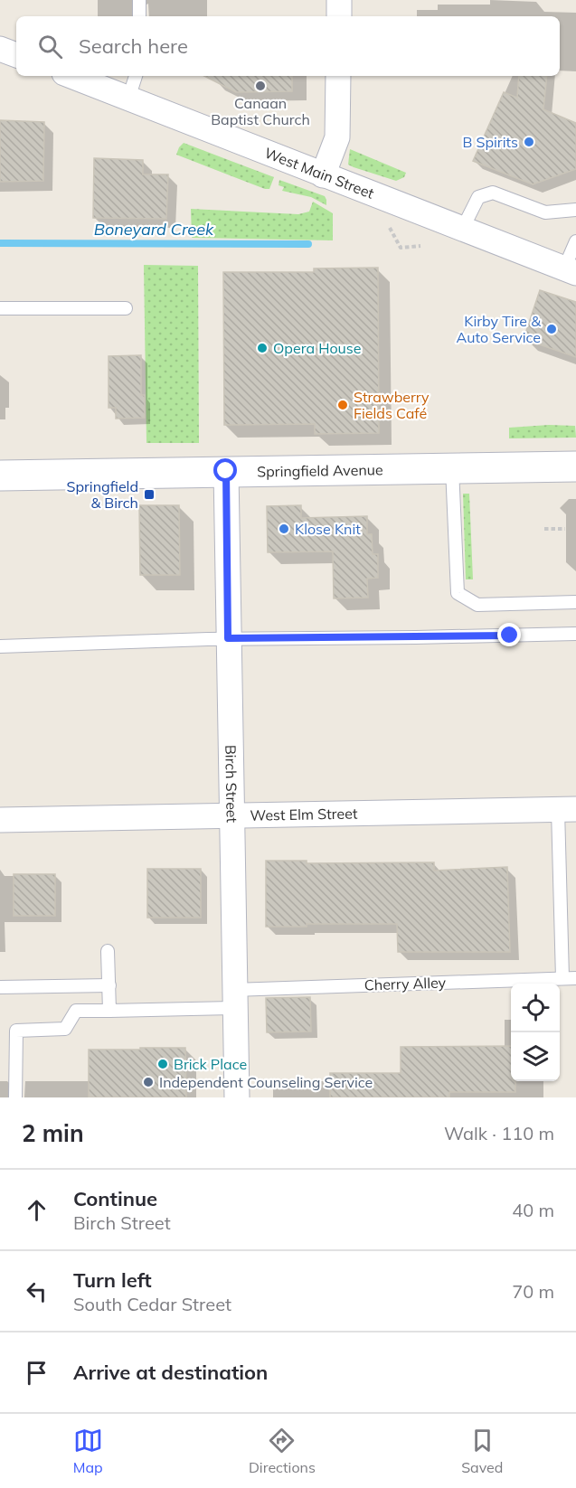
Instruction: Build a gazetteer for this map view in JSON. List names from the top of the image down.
{
  "streets": {
    "street": [
      "West Main Street",
      "Springfield Avenue",
      "Birch Street",
      "West Elm Street"
    ],
    "lane": ["Cherry Alley"]
  },
  "crossings": [
    ["Springfield Avenue", "Birch Street"],
    ["Birch Street", "West Elm Street"],
    ["Birch Street", "Cherry Alley"]
  ],
  "water": ["Boneyard Creek"],
  "places": {
    "other": [
      "Canaan Baptist Church",
      "B Spirits",
      "Kirby Tire & Auto Service",
      "Opera House",
      "Strawberry Fields Café",
      "Klose Knit",
      "Brick Place",
      "Independent Counseling Service"
    ],
    "transit": ["Springfield & Birch"]
  },
  "page": {
    "search": "Search here",
    "heading": ["2 min", "Walk · 110 m"],
    "list": [
      ["Continue", "Birch Street", "40 m"],
      ["Turn left", "South Cedar Street", "70 m"],
      "Arrive at destination"
    ],
    "nav": ["Map", "Directions", "Saved"]
  }
}
